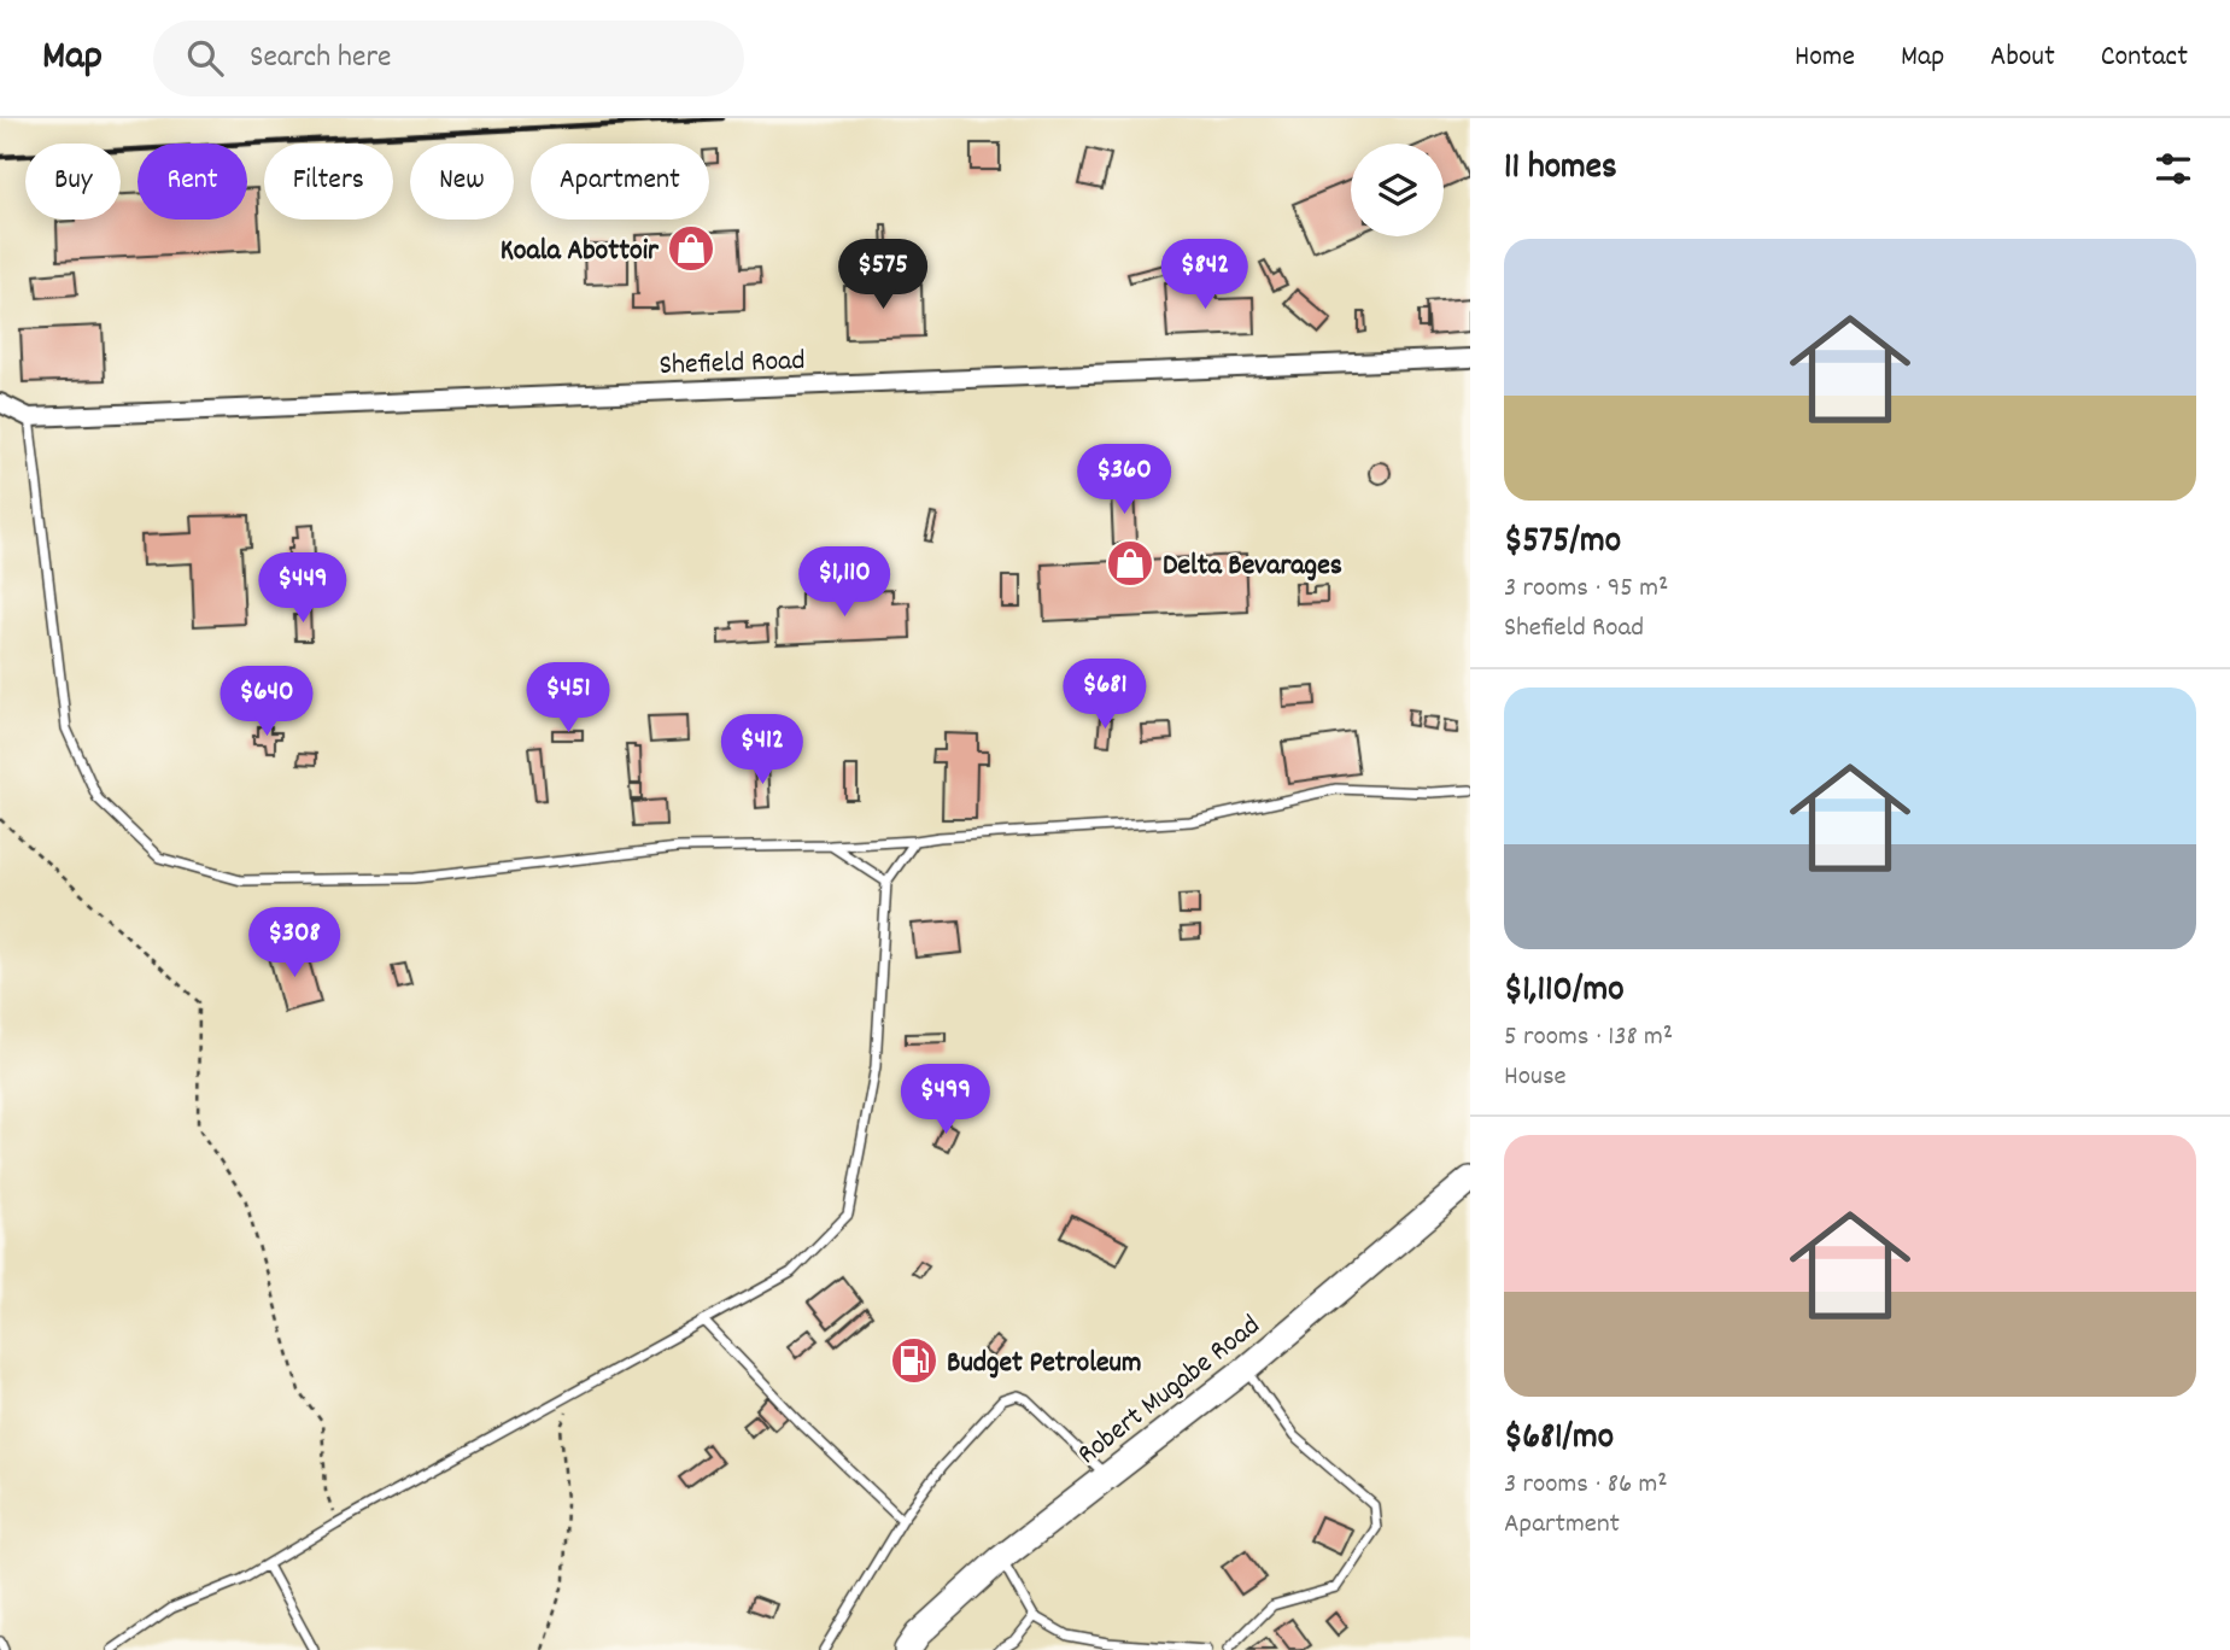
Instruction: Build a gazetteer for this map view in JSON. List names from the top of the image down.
{
  "streets": {
    "main road": ["Robert Mugabe Road"],
    "street": ["Shefield Road"]
  },
  "places": {
    "shop": ["Koala Abottoir", "Delta Bevarages"],
    "fuel station": ["Budget Petroleum"]
  },
  "page": {
    "header": "Map",
    "search": "Search here",
    "nav": [
      "Home",
      "Map",
      "About",
      "Contact"
    ],
    "heading": "11 homes",
    "chip": [
      "Buy",
      "Rent",
      "Filters",
      "New",
      "Apartment"
    ],
    "list": [
      {
        "name": "$575/mo",
        "note": "3 rooms · 95 m² · Shefield Road"
      },
      {
        "name": "$1,110/mo",
        "note": "5 rooms · 138 m² · House"
      },
      {
        "name": "$681/mo",
        "note": "3 rooms · 86 m² · Apartment"
      }
    ],
    "price": [
      "$575",
      "$842",
      "$360",
      "$1,110",
      "$449",
      "$681",
      "$451",
      "$640",
      "$412",
      "$308",
      "$499"
    ]
  }
}
